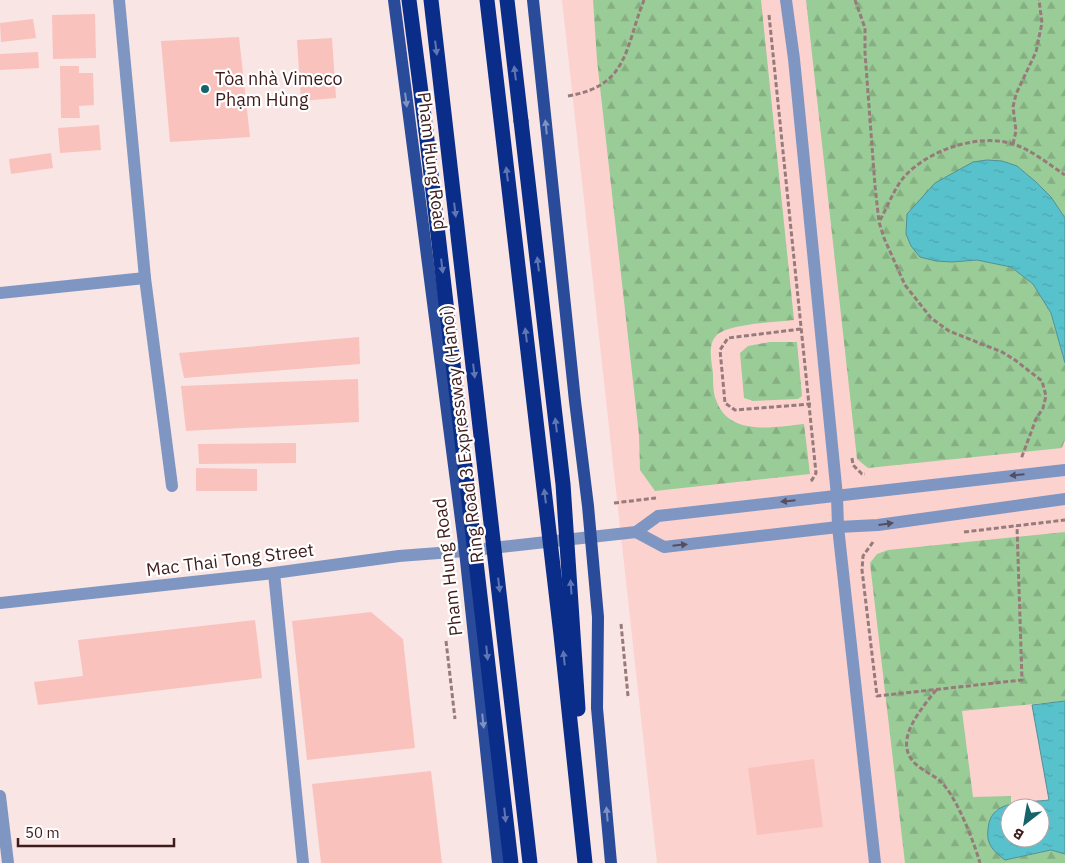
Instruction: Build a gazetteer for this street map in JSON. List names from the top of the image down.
{
  "streets": {
    "highway": ["Ring Road 3 Expressway (Hanoi)"],
    "main road": ["Pham Hung Road"],
    "street": ["Mac Thai Tong Street"]
  },
  "crossings": [
    ["Pham Hung Road", "Mac Thai Tong Street"]
  ],
  "one_way": ["Pham Hung Road"],
  "places": ["Tòa nhà Vimeco Phạm Hùng"],
  "scale_bar": "50 m",
  "north": "bottom left"
}
